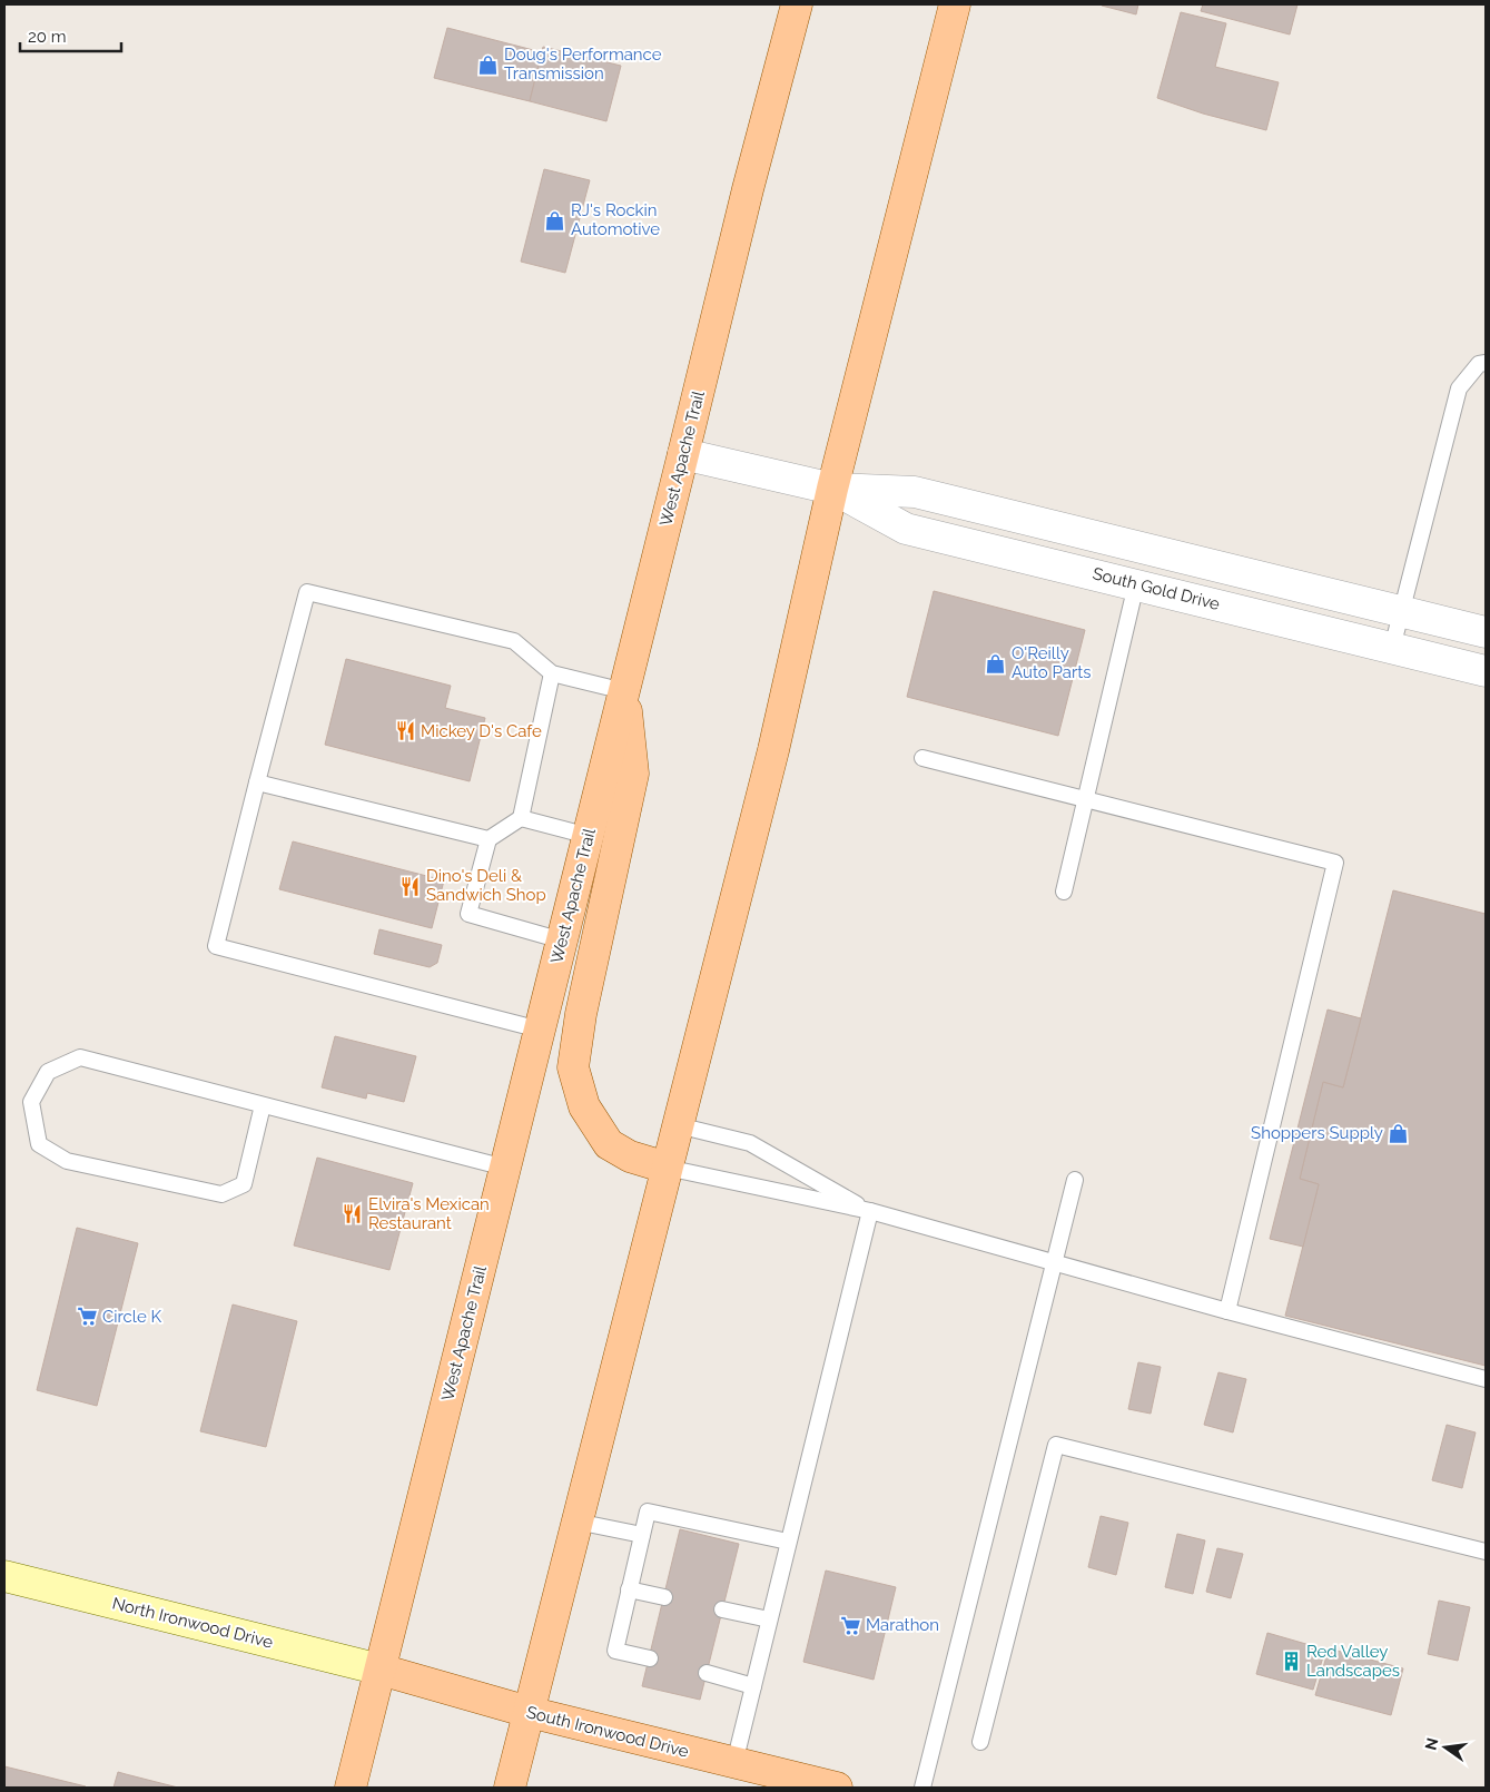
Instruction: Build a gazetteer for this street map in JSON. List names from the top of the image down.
{
  "streets": {
    "main road": ["West Apache Trail", "North Ironwood Drive", "South Ironwood Drive"],
    "street": ["South Gold Drive"]
  },
  "crossings": [
    ["West Apache Trail", "South Gold Drive"],
    ["West Apache Trail", "North Ironwood Drive"],
    ["West Apache Trail", "South Ironwood Drive"],
    ["North Ironwood Drive", "South Ironwood Drive"]
  ],
  "places": {
    "shop": [
      "Doug's Performance Transmission",
      "RJ's Rockin Automotive",
      "O'Reilly Auto Parts",
      "Shoppers Supply"
    ],
    "restaurant": ["Mickey D's Cafe", "Dino's Deli & Sandwich Shop", "Elvira's Mexican Restaurant"],
    "supermarket": ["Circle K", "Marathon"],
    "building": ["Red Valley Landscapes"]
  },
  "scale_bar": "20 m",
  "north": "left"
}
